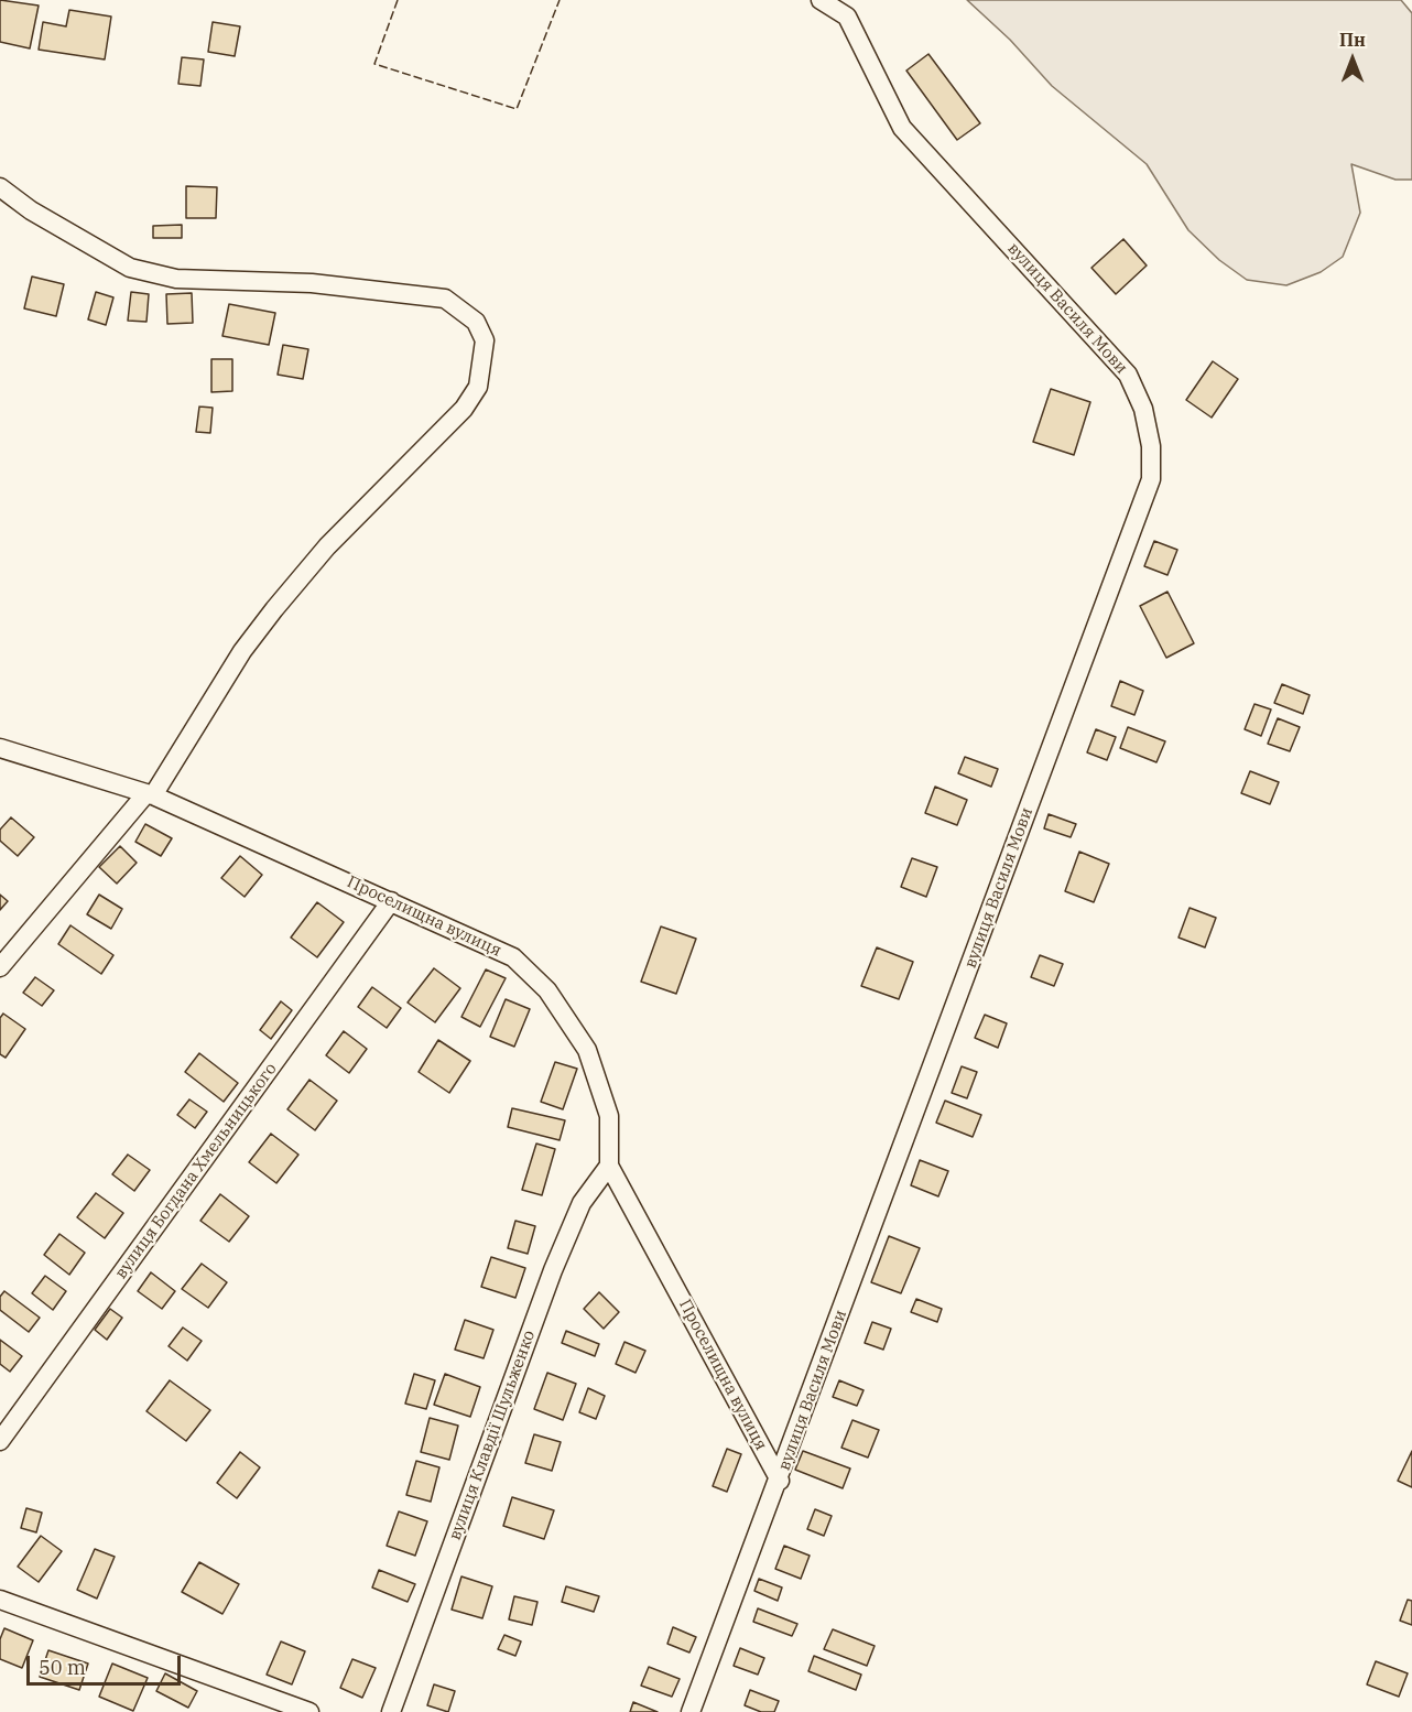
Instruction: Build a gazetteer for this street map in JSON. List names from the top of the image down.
{
  "streets": {
    "street": [
      "вулиця Василя Мови",
      "Проселищна вулиця",
      "вулиця Богдана Хмельницького",
      "вулиця Клавдії Шульженко"
    ]
  },
  "crossings": [
    ["вулиця Василя Мови", "Проселищна вулиця"],
    ["Проселищна вулиця", "вулиця Богдана Хмельницького"],
    ["Проселищна вулиця", "вулиця Клавдії Шульженко"]
  ],
  "scale_bar": "50 m",
  "north": "top"
}
